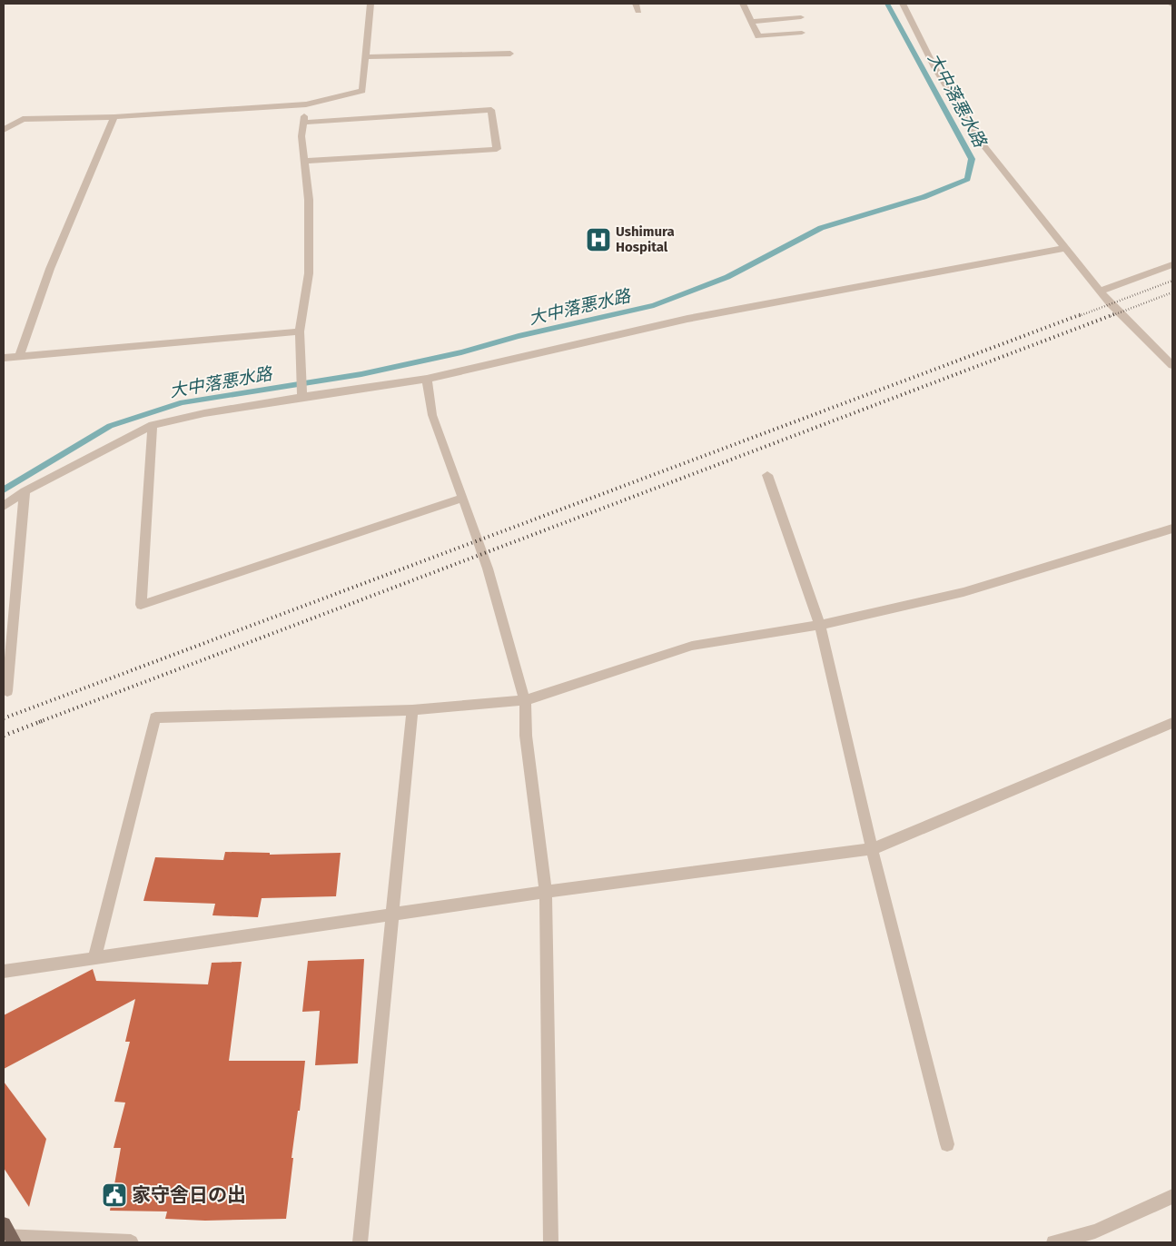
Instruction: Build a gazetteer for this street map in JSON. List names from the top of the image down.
{
  "water": ["大中落悪水路"],
  "places": {
    "hospital": ["Ushimura Hospital"],
    "public building": ["家守舎日の出"]
  }
}
